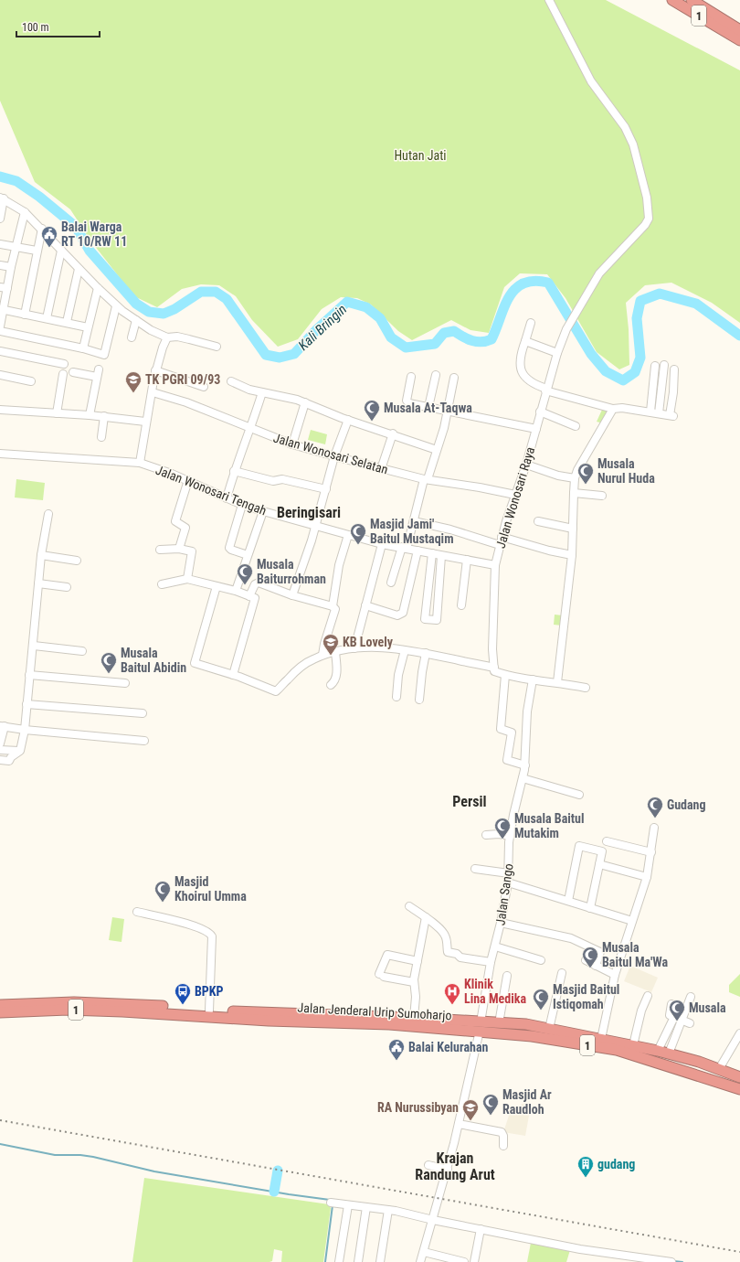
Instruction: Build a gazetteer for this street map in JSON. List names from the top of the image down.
{
  "streets": {
    "highway": ["1", "Jalan Jenderal Urip Sumoharjo"],
    "street": [
      "Jalan Wonosari Selatan",
      "Jalan Wonosari Tengah",
      "Jalan Wonosari Raya",
      "Jalan Sango"
    ]
  },
  "crossings": [
    ["Jalan Wonosari Selatan", "Jalan Wonosari Raya"],
    ["Jalan Wonosari Tengah", "Jalan Wonosari Raya"],
    ["Jalan Sango", "Jalan Jenderal Urip Sumoharjo"]
  ],
  "districts": ["Beringisari", "Persil", "Krajan Randung Arut"],
  "water": ["Kali Bringin"],
  "parks": ["Hutan Jati"],
  "places": {
    "public building": ["Balai Warga RT 10/RW 11", "Balai Kelurahan"],
    "school or university": ["TK PGRI 09/93", "KB Lovely", "RA Nurussibyan"],
    "mosque": [
      "Musala At-Taqwa",
      "Musala Nurul Huda",
      "Masjid Jami' Baitul Mustaqim",
      "Musala Baiturrohman",
      "Musala Baitul Abidin",
      "Gudang",
      "Musala Baitul Mutakim",
      "Masjid Khoirul Umma",
      "Musala Baitul Ma'Wa",
      "Masjid Baitul Istiqomah",
      "Musala",
      "Masjid Ar Raudloh"
    ],
    "bus stop": ["BPKP"],
    "hospital": ["Klinik Lina Medika"],
    "building": ["gudang"]
  },
  "scale_bar": "100 m"
}
